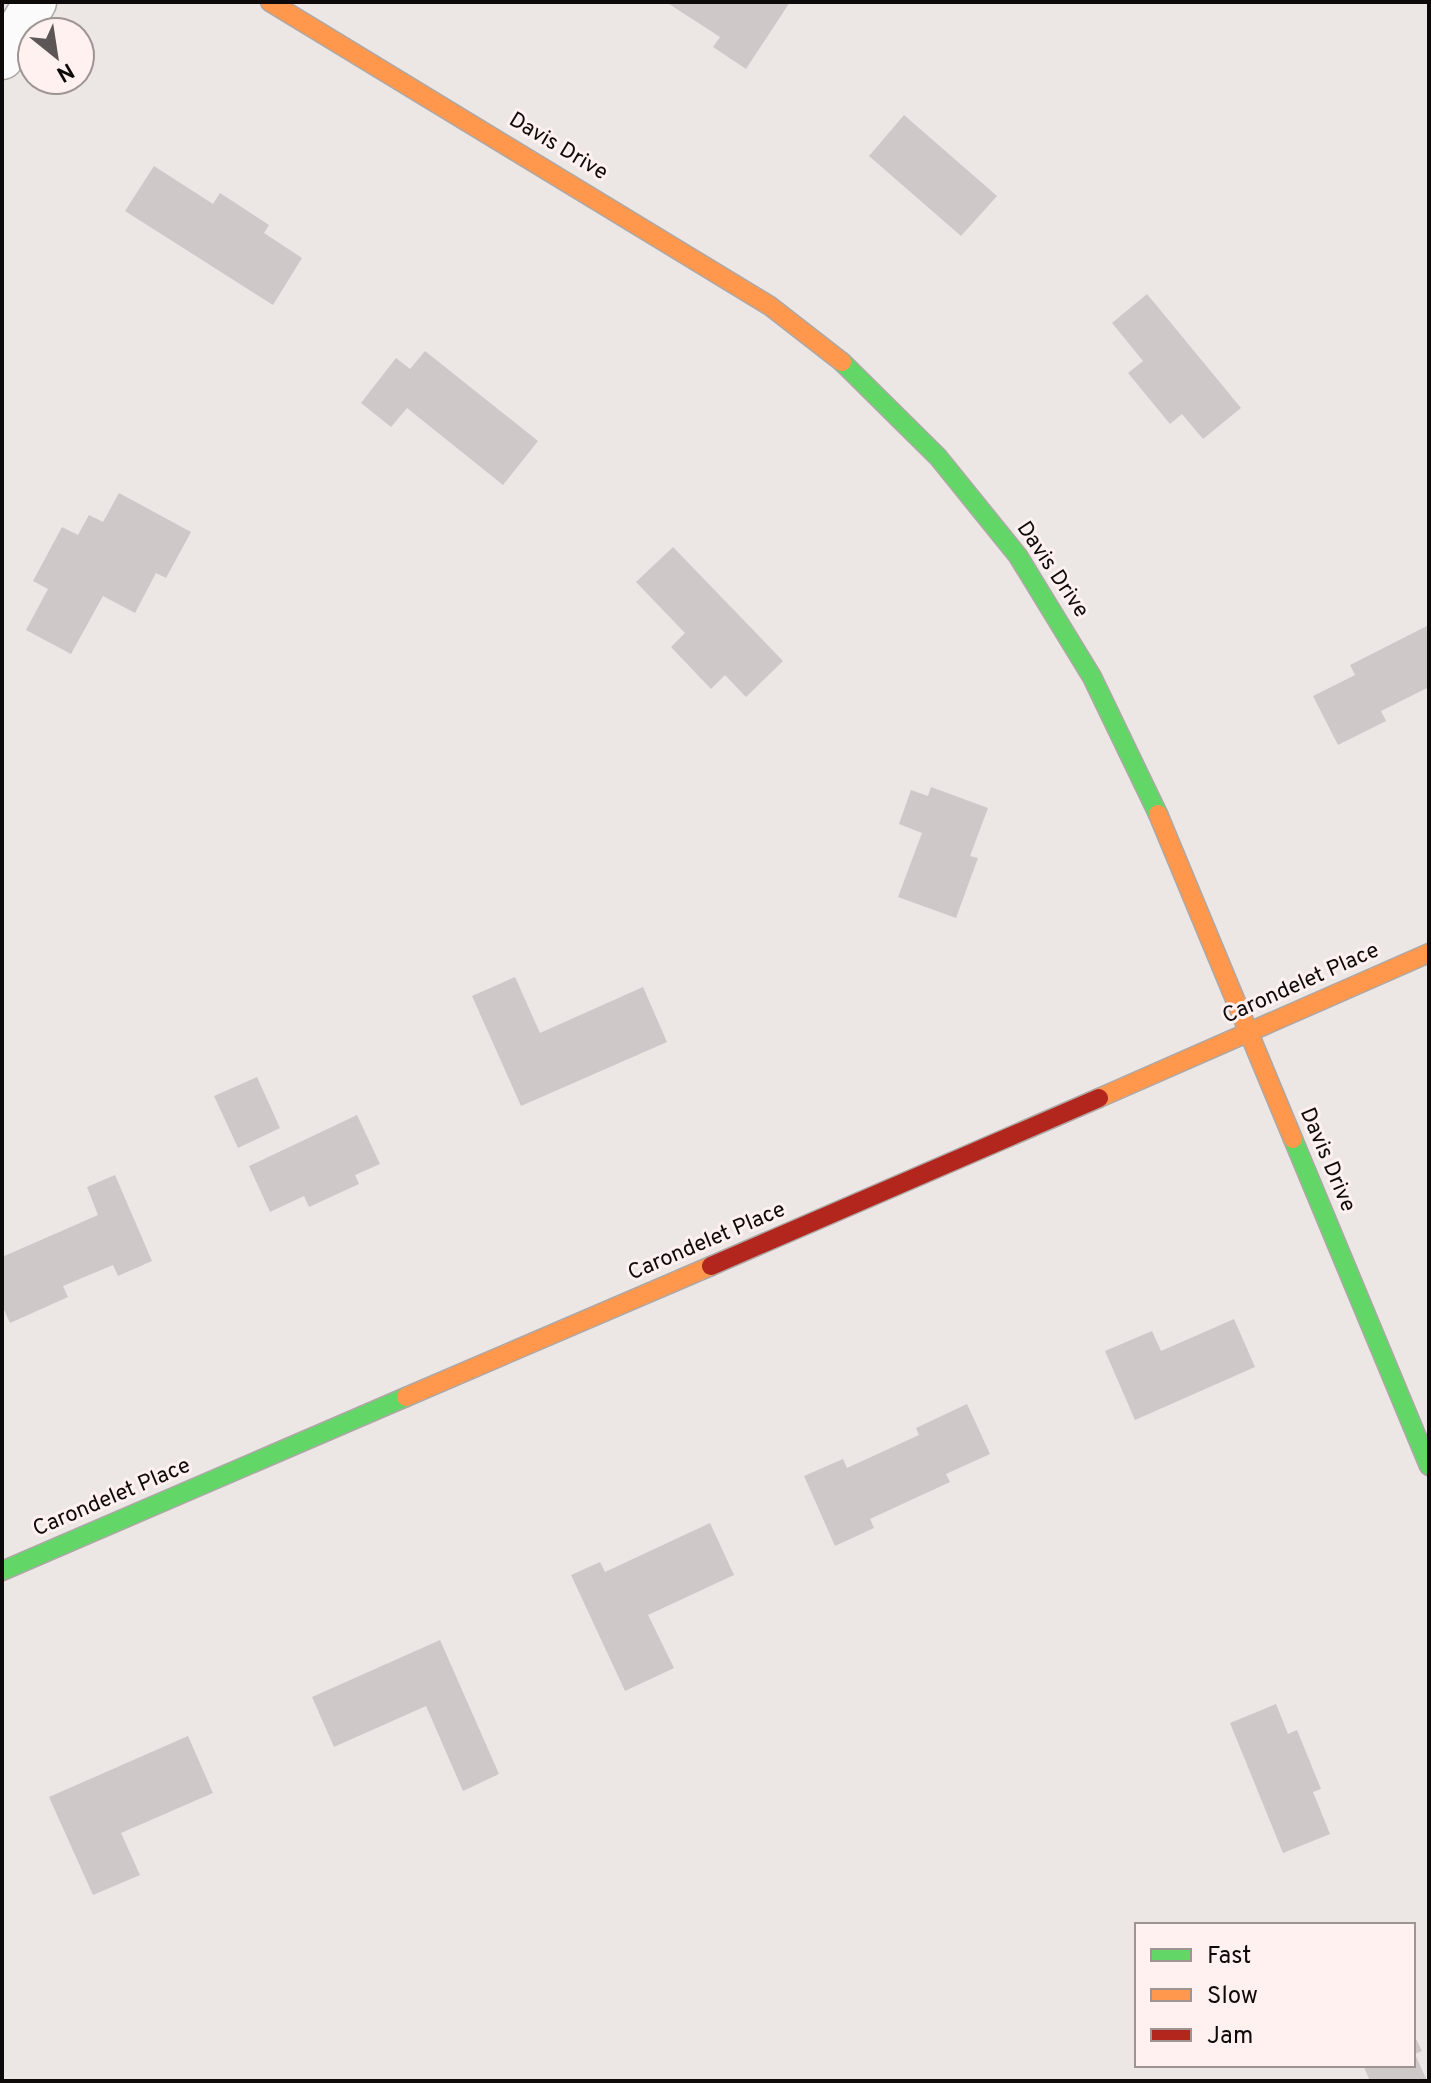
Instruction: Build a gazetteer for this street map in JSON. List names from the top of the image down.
{
  "streets": {
    "street": ["Davis Drive", "Carondelet Place"]
  },
  "crossings": [
    ["Davis Drive", "Carondelet Place"]
  ],
  "legend": ["Fast", "Slow", "Jam"],
  "north": "bottom right"
}
